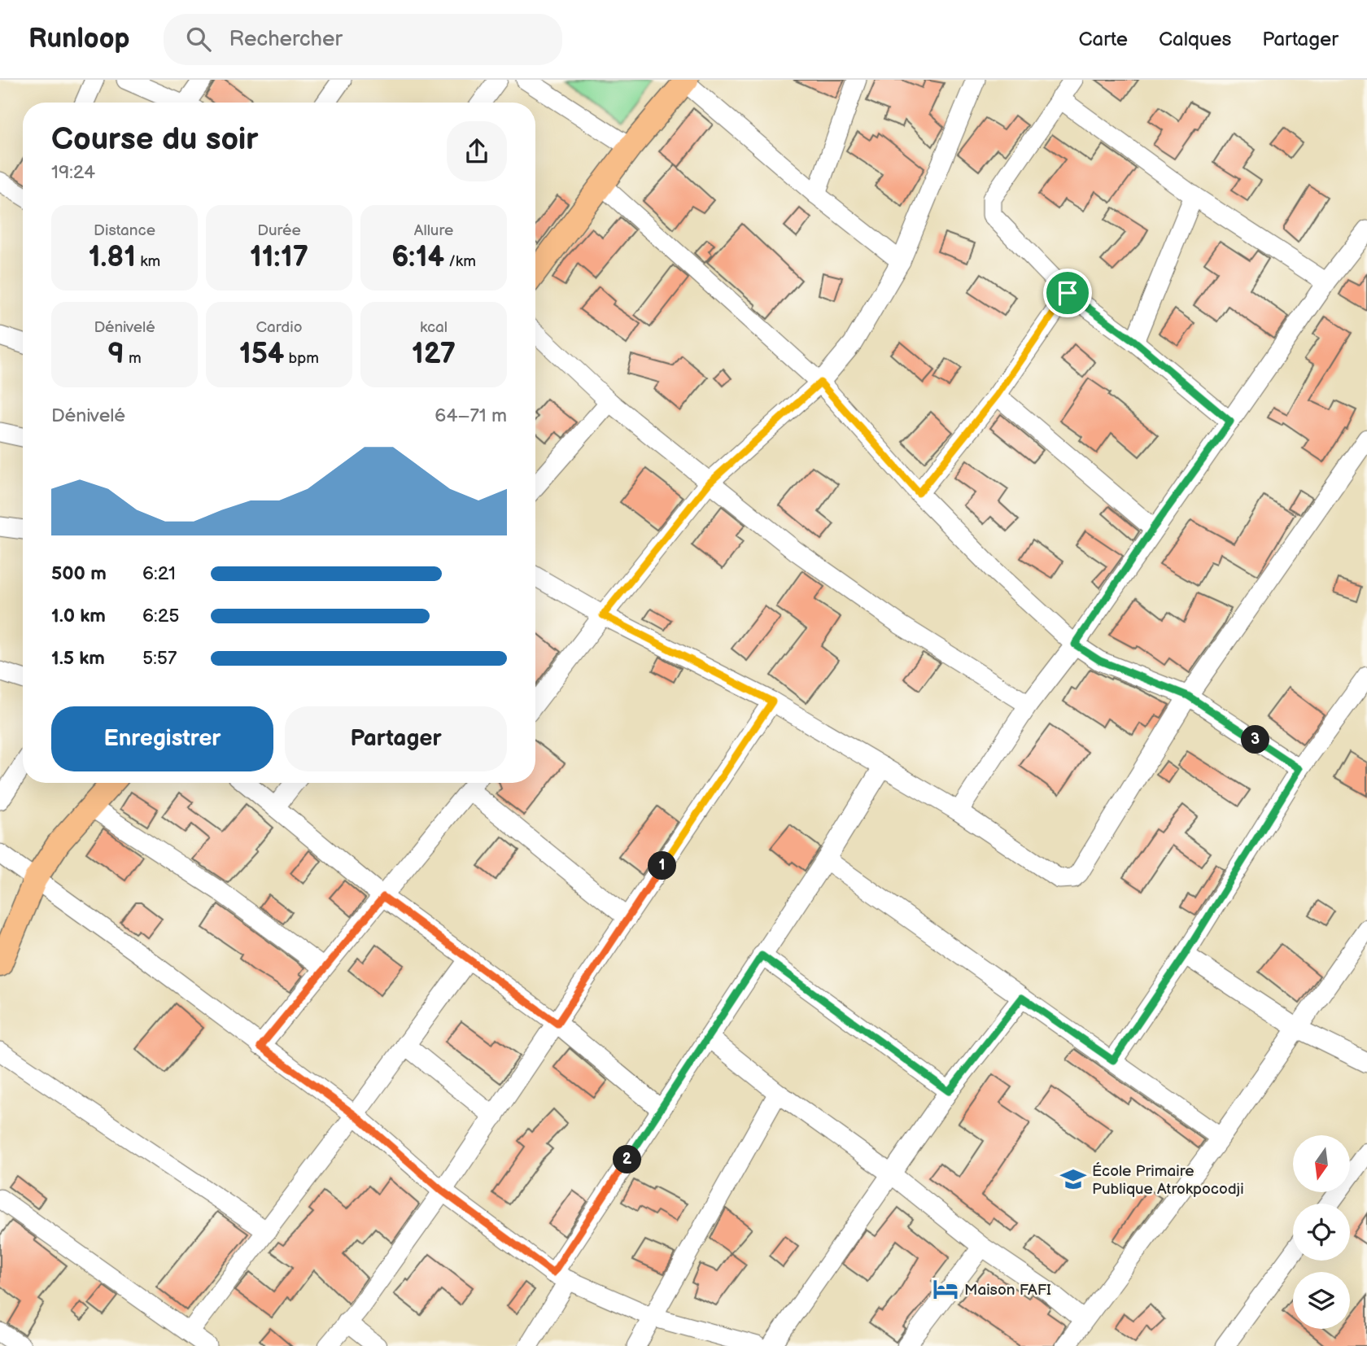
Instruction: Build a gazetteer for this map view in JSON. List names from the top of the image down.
{
  "places": {
    "school or university": ["École Primaire Publique Atrokpocodji"],
    "hotel": ["Maison FAFI"]
  },
  "north": "bottom",
  "page": {
    "header": "Runloop",
    "search": "Rechercher",
    "nav": ["Carte", "Calques", "Partager"],
    "heading": ["Course du soir", "19:24"],
    "stats": [
      ["Distance", "1.81 km"],
      ["Durée", "11:17"],
      ["Allure", "6:14 /km"],
      ["Dénivelé", "9 m"],
      ["Cardio", "154 bpm"],
      ["kcal", "127"]
    ],
    "chart": ["Dénivelé", "64–71 m"],
    "list": [
      {
        "name": "500 m",
        "note": "6:21"
      },
      {
        "name": "1.0 km",
        "note": "6:25"
      },
      {
        "name": "1.5 km",
        "note": "5:57"
      }
    ],
    "buttons": ["Enregistrer", "Partager"],
    "pins": ["3", "1", "2"]
  }
}
